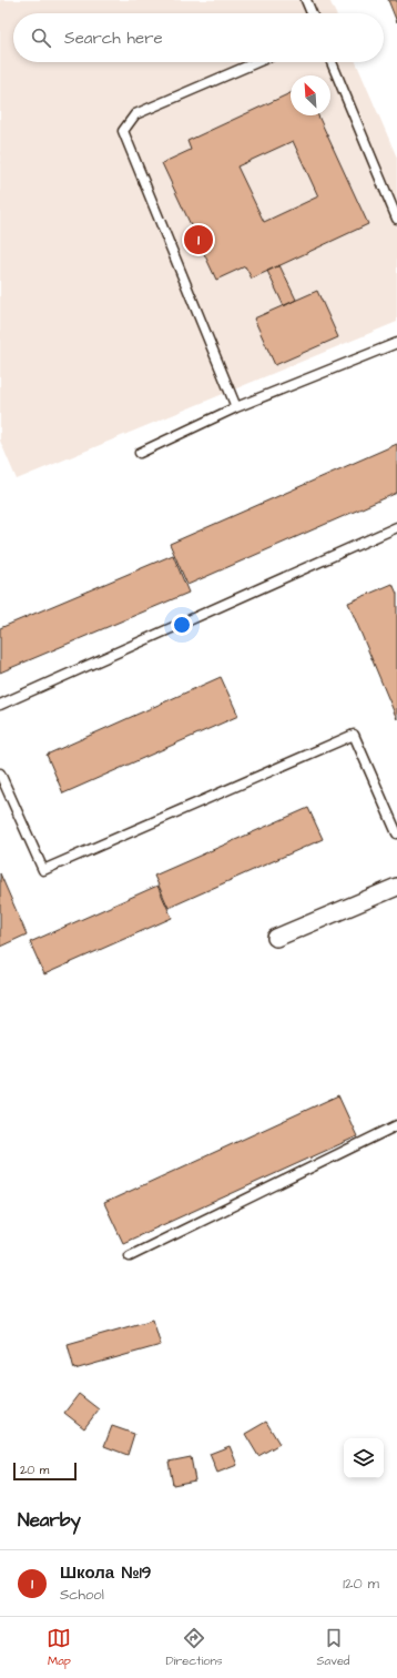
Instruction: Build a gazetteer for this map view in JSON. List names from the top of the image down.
{
  "scale_bar": "20 m",
  "north": "top left",
  "page": {
    "search": "Search here",
    "pins": "1",
    "scale": "20 m",
    "heading": "Nearby",
    "list": [
      {
        "mark": "1",
        "name": "Школа №19",
        "note": "School",
        "value": "120 m"
      }
    ],
    "nav": ["Map", "Directions", "Saved"]
  }
}
